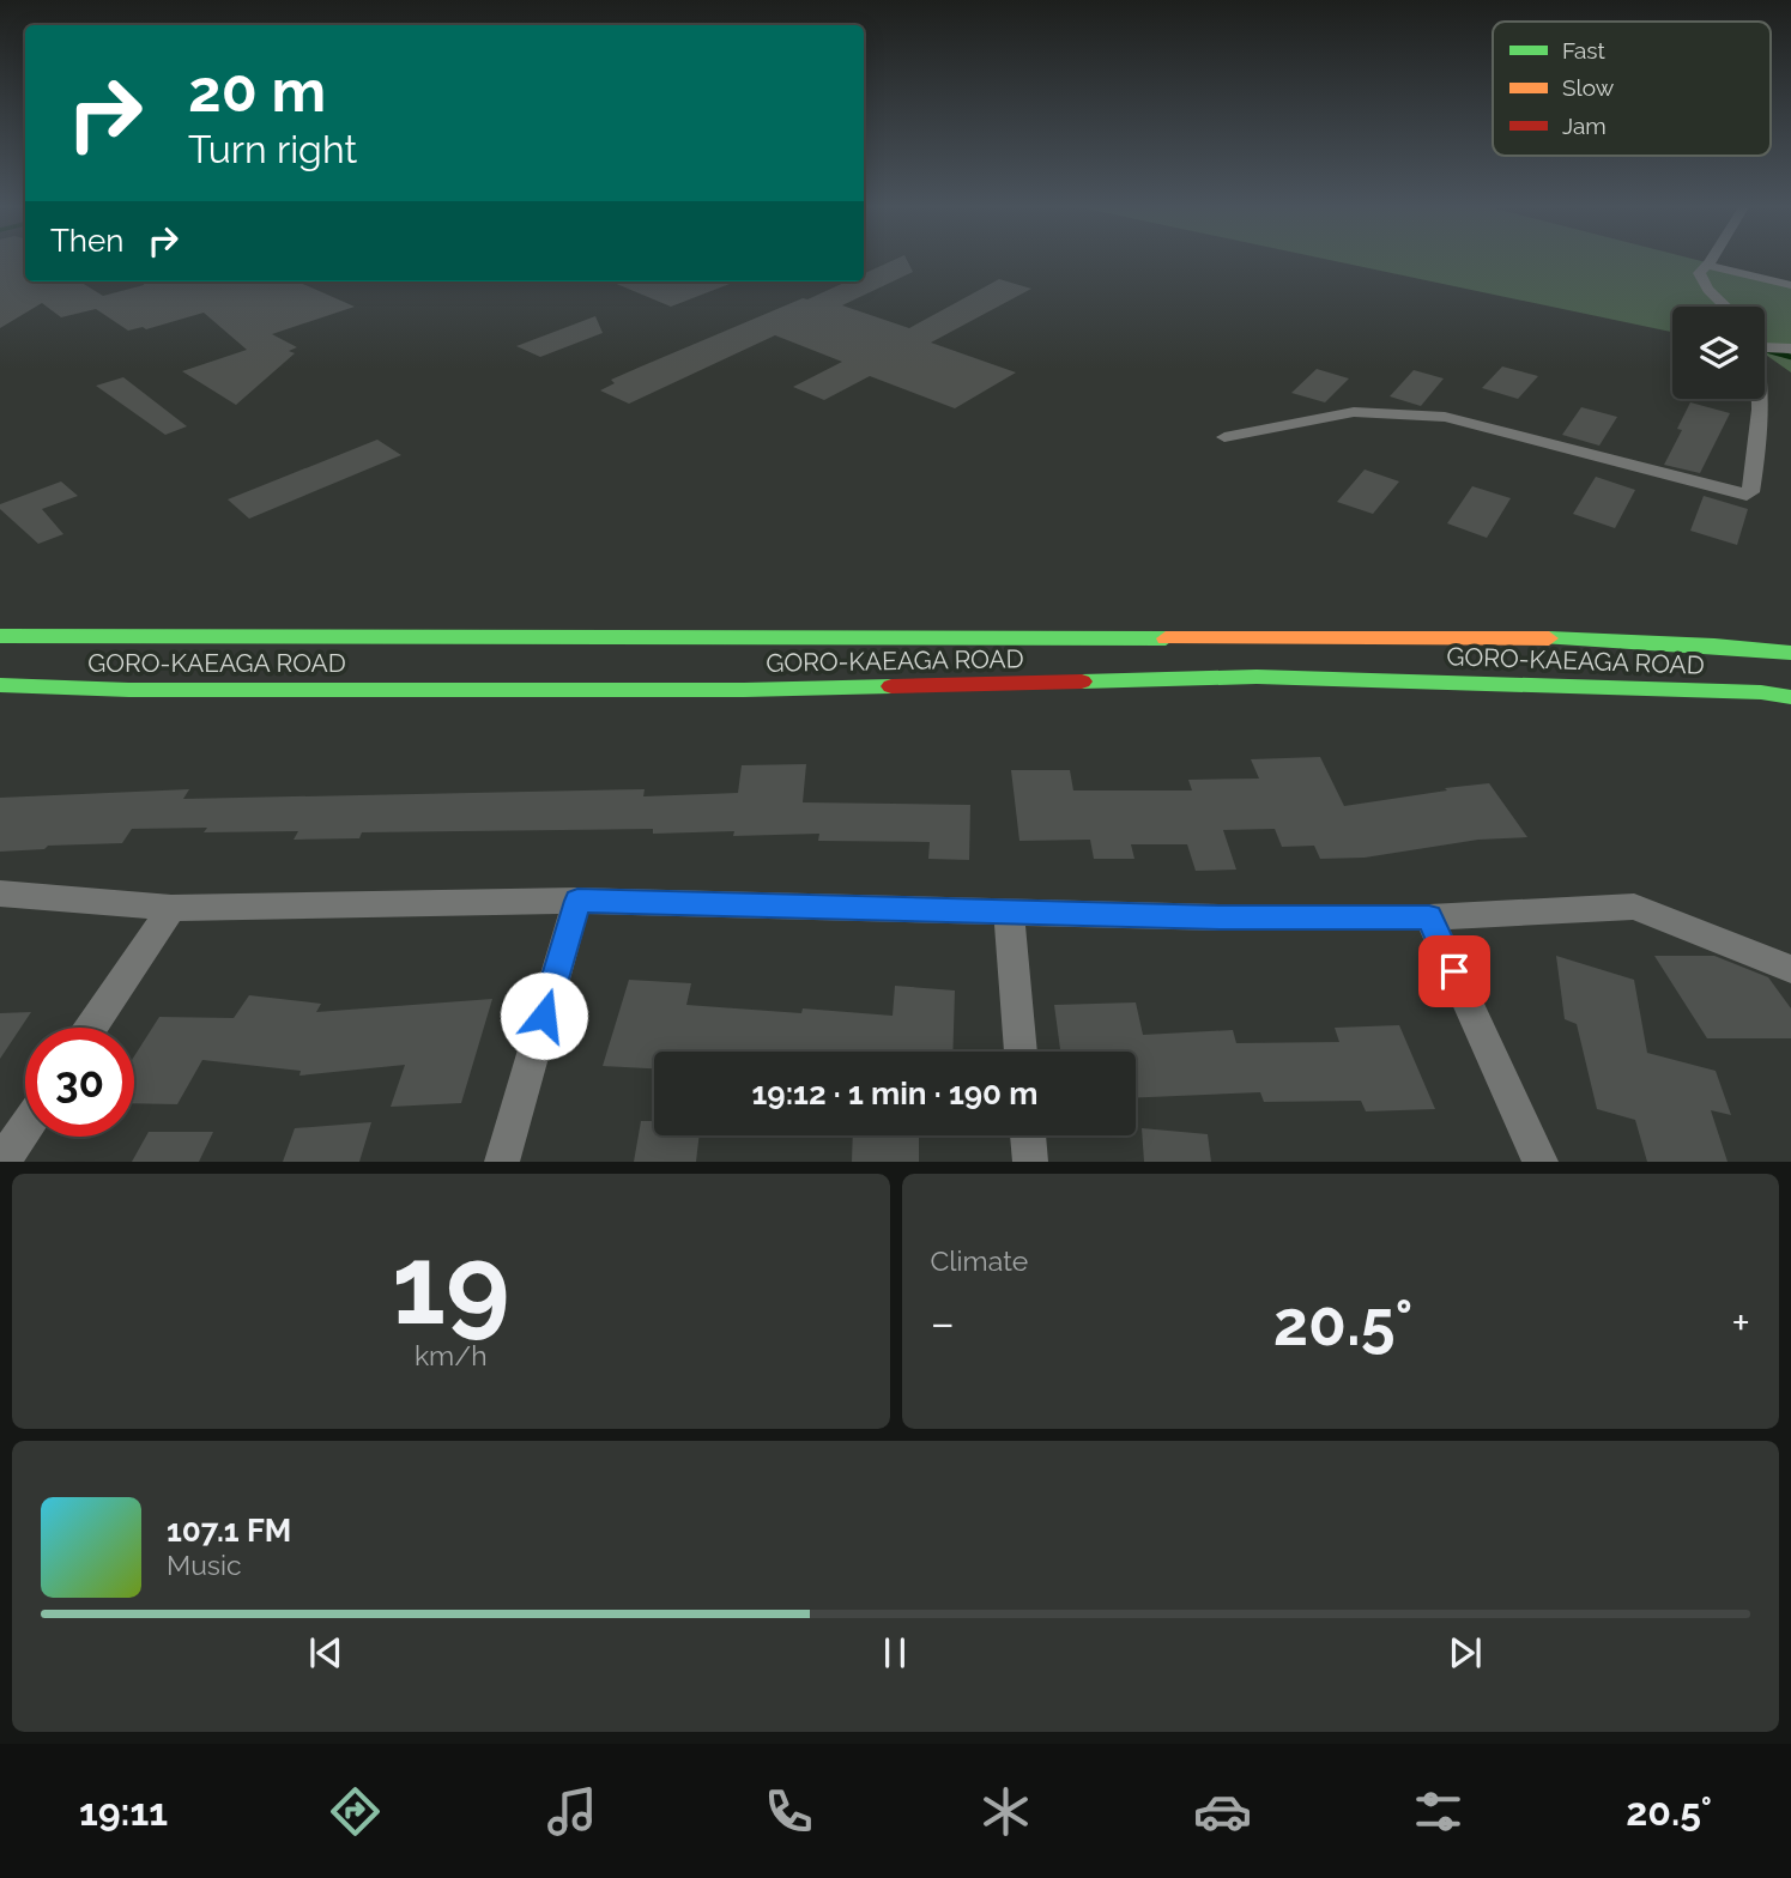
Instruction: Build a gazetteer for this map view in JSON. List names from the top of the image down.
{
  "streets": {
    "main road": ["GORO-KAEAGA ROAD"]
  },
  "legend": ["Fast", "Slow", "Jam"],
  "page": {
    "turn": ["20 m", "Turn right"],
    "then": "Then",
    "limit": "30",
    "trip": "19:12 · 1 min · 190 m",
    "tile": [
      ["19", "km/h"],
      "Climate"
    ],
    "heat": ["−", "20.5°", "+"],
    "song": ["107.1 FM", "Music"],
    "tabs": ["19:11", "20.5°"]
  }
}
